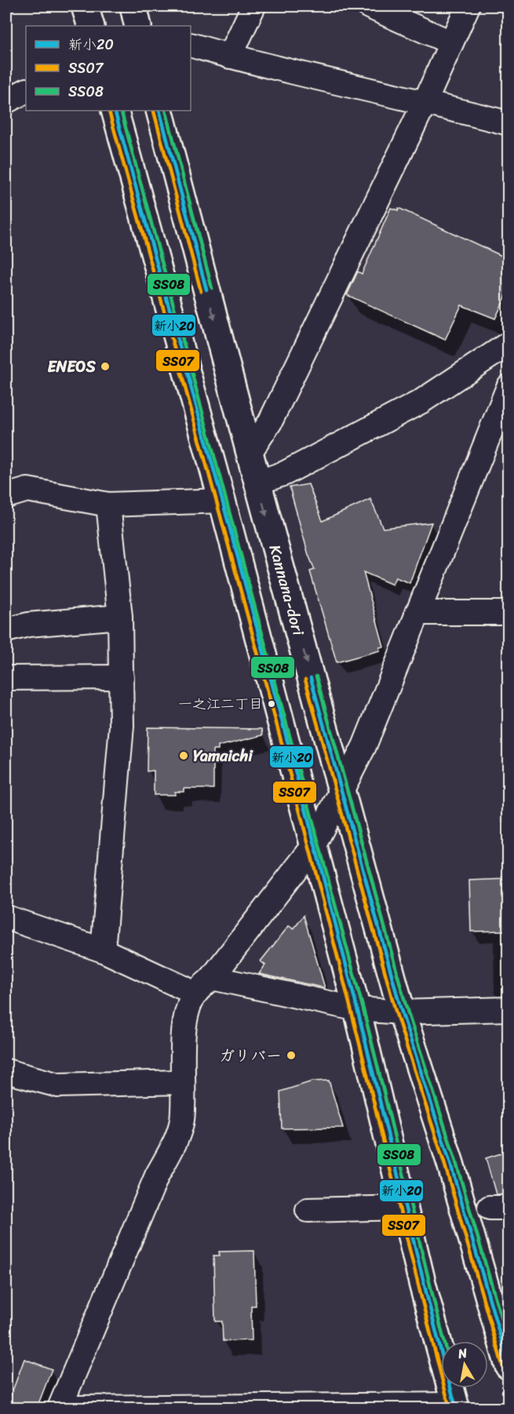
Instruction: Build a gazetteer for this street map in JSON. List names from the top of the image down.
{
  "streets": {
    "main road": ["Kannana-dori"]
  },
  "places": [
    "ENEOS",
    "一之江二丁目",
    "Yamaichi",
    "ガリバー"
  ],
  "lines": ["transit line 新小20", "transit line SS08", "transit line SS07"],
  "legend": ["新小20", "SS07", "SS08"],
  "north": "top"
}
